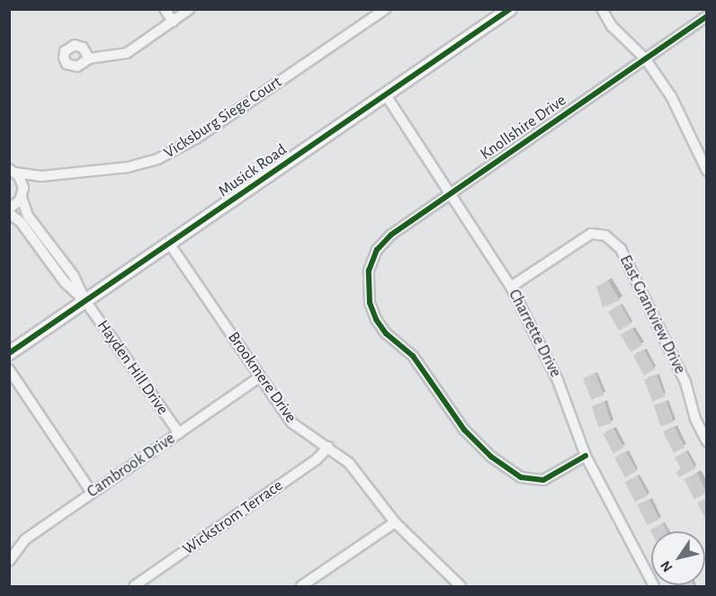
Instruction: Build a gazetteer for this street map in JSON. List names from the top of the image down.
{
  "streets": {
    "street": [
      "Vicksburg Siege Court",
      "Knollshire Drive",
      "Musick Road",
      "East Grantview Drive",
      "Charrette Drive",
      "Hayden Hill Drive",
      "Brookmere Drive",
      "Cambrook Drive",
      "Wickstrom Terrace"
    ]
  },
  "crossings": [
    ["Knollshire Drive", "Charrette Drive"],
    ["Musick Road", "Charrette Drive"],
    ["Musick Road", "Hayden Hill Drive"],
    ["Musick Road", "Brookmere Drive"],
    ["East Grantview Drive", "Charrette Drive"],
    ["Hayden Hill Drive", "Cambrook Drive"],
    ["Brookmere Drive", "Cambrook Drive"],
    ["Brookmere Drive", "Wickstrom Terrace"]
  ],
  "north": "bottom left"
}
